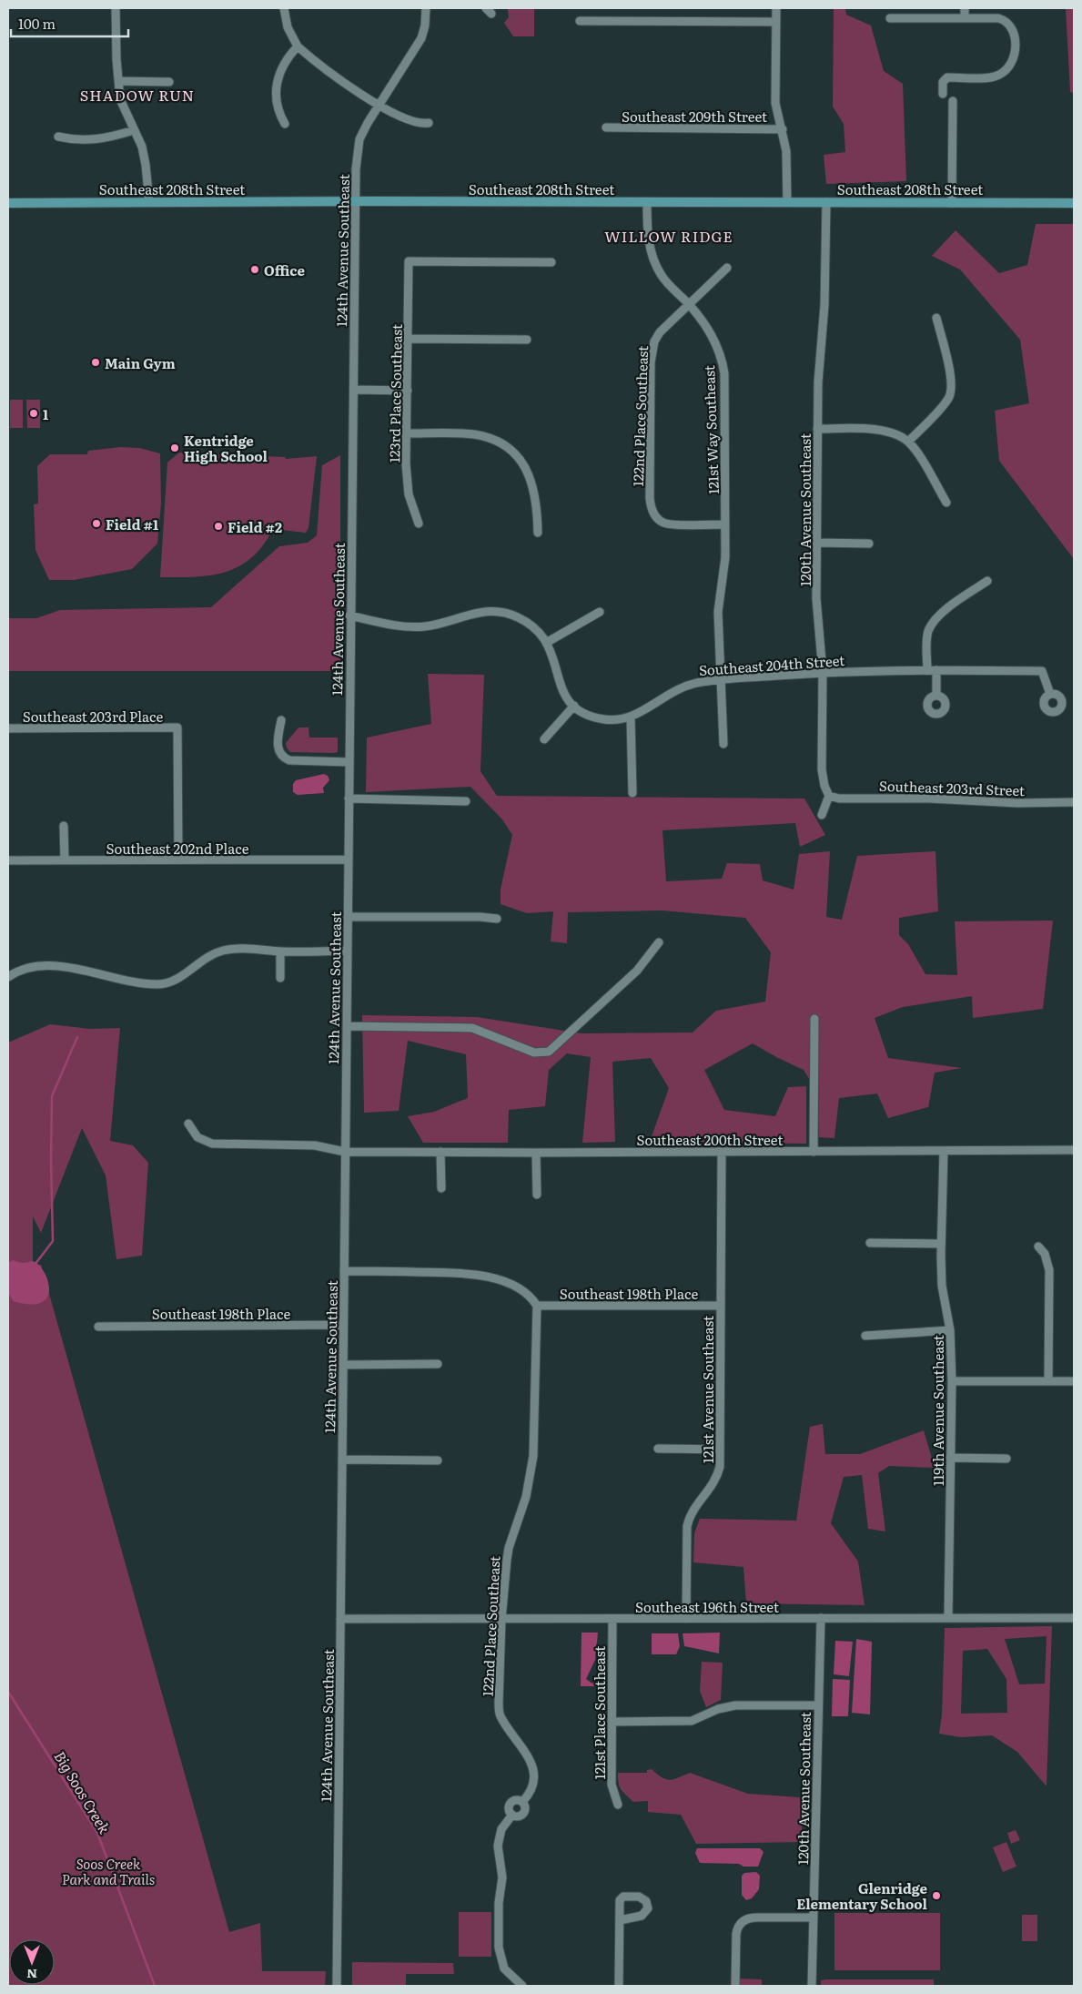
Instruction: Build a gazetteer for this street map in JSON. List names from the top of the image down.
{
  "streets": {
    "main road": ["Southeast 208th Street"],
    "street": [
      "Southeast 209th Street",
      "124th Avenue Southeast",
      "123rd Place Southeast",
      "122nd Place Southeast",
      "121st Way Southeast",
      "120th Avenue Southeast",
      "Southeast 204th Street",
      "Southeast 203rd Place",
      "Southeast 203rd Street",
      "Southeast 202nd Place",
      "Southeast 200th Street",
      "Southeast 198th Place",
      "121st Avenue Southeast",
      "119th Avenue Southeast",
      "Southeast 196th Street",
      "121st Place Southeast"
    ]
  },
  "crossings": [
    ["Southeast 208th Street", "124th Avenue Southeast"],
    ["Southeast 208th Street", "121st Way Southeast"],
    ["Southeast 208th Street", "120th Avenue Southeast"],
    ["124th Avenue Southeast", "Southeast 204th Street"],
    ["124th Avenue Southeast", "Southeast 202nd Place"],
    ["124th Avenue Southeast", "Southeast 200th Street"],
    ["124th Avenue Southeast", "Southeast 198th Place"],
    ["124th Avenue Southeast", "Southeast 196th Street"],
    ["122nd Place Southeast", "121st Way Southeast"],
    ["122nd Place Southeast", "Southeast 198th Place"],
    ["122nd Place Southeast", "Southeast 196th Street"],
    ["121st Way Southeast", "Southeast 204th Street"],
    ["120th Avenue Southeast", "Southeast 204th Street"],
    ["120th Avenue Southeast", "Southeast 203rd Street"],
    ["120th Avenue Southeast", "Southeast 196th Street"],
    ["Southeast 203rd Place", "Southeast 202nd Place"],
    ["Southeast 200th Street", "121st Avenue Southeast"],
    ["Southeast 200th Street", "119th Avenue Southeast"],
    ["Southeast 198th Place", "121st Avenue Southeast"],
    ["121st Avenue Southeast", "Southeast 196th Street"],
    ["119th Avenue Southeast", "Southeast 196th Street"],
    ["Southeast 196th Street", "121st Place Southeast"]
  ],
  "districts": ["SHADOW RUN", "WILLOW RIDGE"],
  "water": ["Big Soos Creek"],
  "parks": ["Soos Creek Park and Trails"],
  "places": [
    "Office",
    "Main Gym",
    "1",
    "Kentridge High School",
    "Field #1",
    "Field #2",
    "Glenridge Elementary School"
  ],
  "scale_bar": "100 m",
  "north": "bottom"
}
